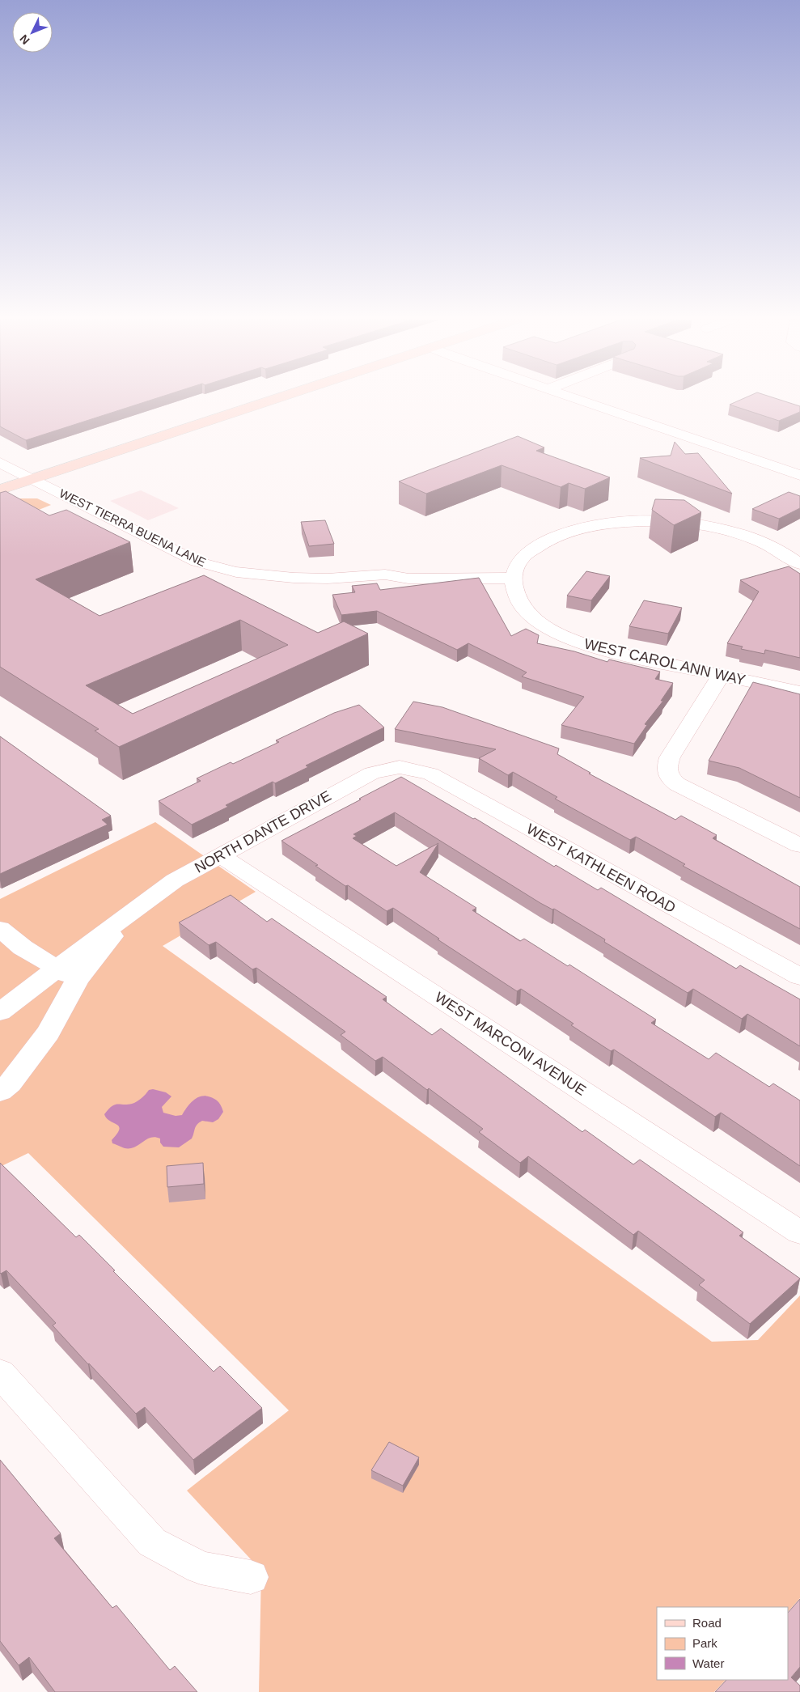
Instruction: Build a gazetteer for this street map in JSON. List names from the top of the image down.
{
  "streets": {
    "street": [
      "WEST TIERRA BUENA LANE",
      "WEST CAROL ANN WAY",
      "NORTH DANTE DRIVE",
      "WEST KATHLEEN ROAD",
      "WEST MARCONI AVENUE"
    ]
  },
  "crossings": [
    ["WEST TIERRA BUENA LANE", "WEST CAROL ANN WAY"],
    ["NORTH DANTE DRIVE", "WEST KATHLEEN ROAD"],
    ["NORTH DANTE DRIVE", "WEST MARCONI AVENUE"]
  ],
  "legend": ["Road", "Park", "Water"],
  "north": "bottom left"
}
